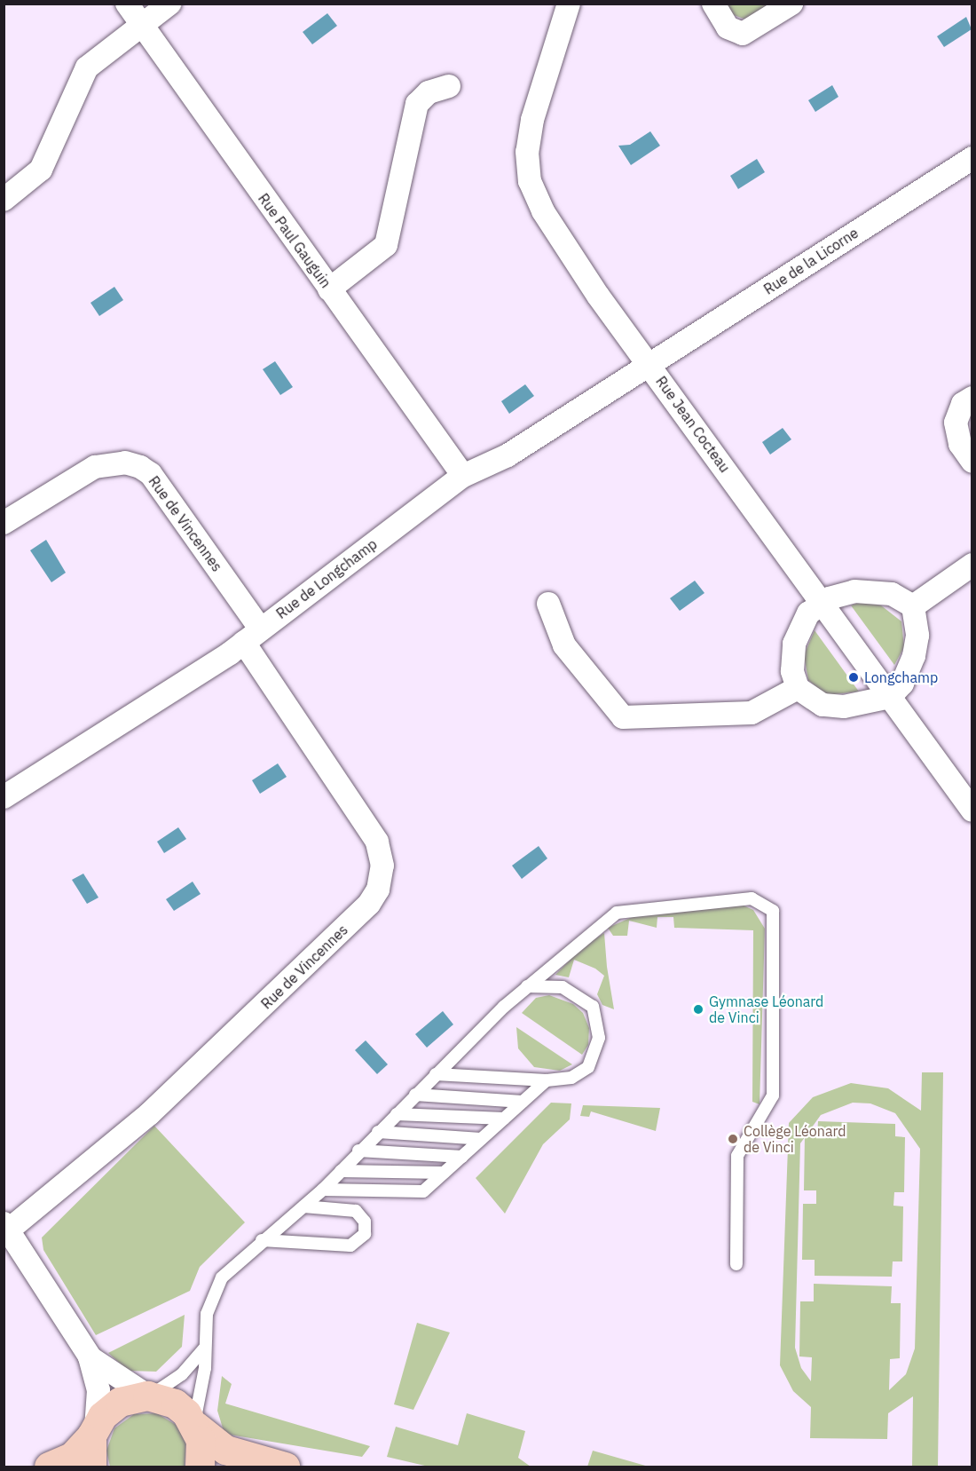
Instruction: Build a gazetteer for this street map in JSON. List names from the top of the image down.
{
  "streets": {
    "street": [
      "Rue Paul Gauguin",
      "Rue de la Licorne",
      "Rue Jean Cocteau",
      "Rue de Vincennes",
      "Rue de Longchamp"
    ]
  },
  "crossings": [
    ["Rue Paul Gauguin", "Rue de Longchamp"],
    ["Rue de la Licorne", "Rue Jean Cocteau"],
    ["Rue de la Licorne", "Rue de Longchamp"],
    ["Rue Jean Cocteau", "Rue de Longchamp"],
    ["Rue de Vincennes", "Rue de Longchamp"]
  ],
  "places": ["Longchamp", "Gymnase Léonard de Vinci", "Collège Léonard de Vinci"]
}
